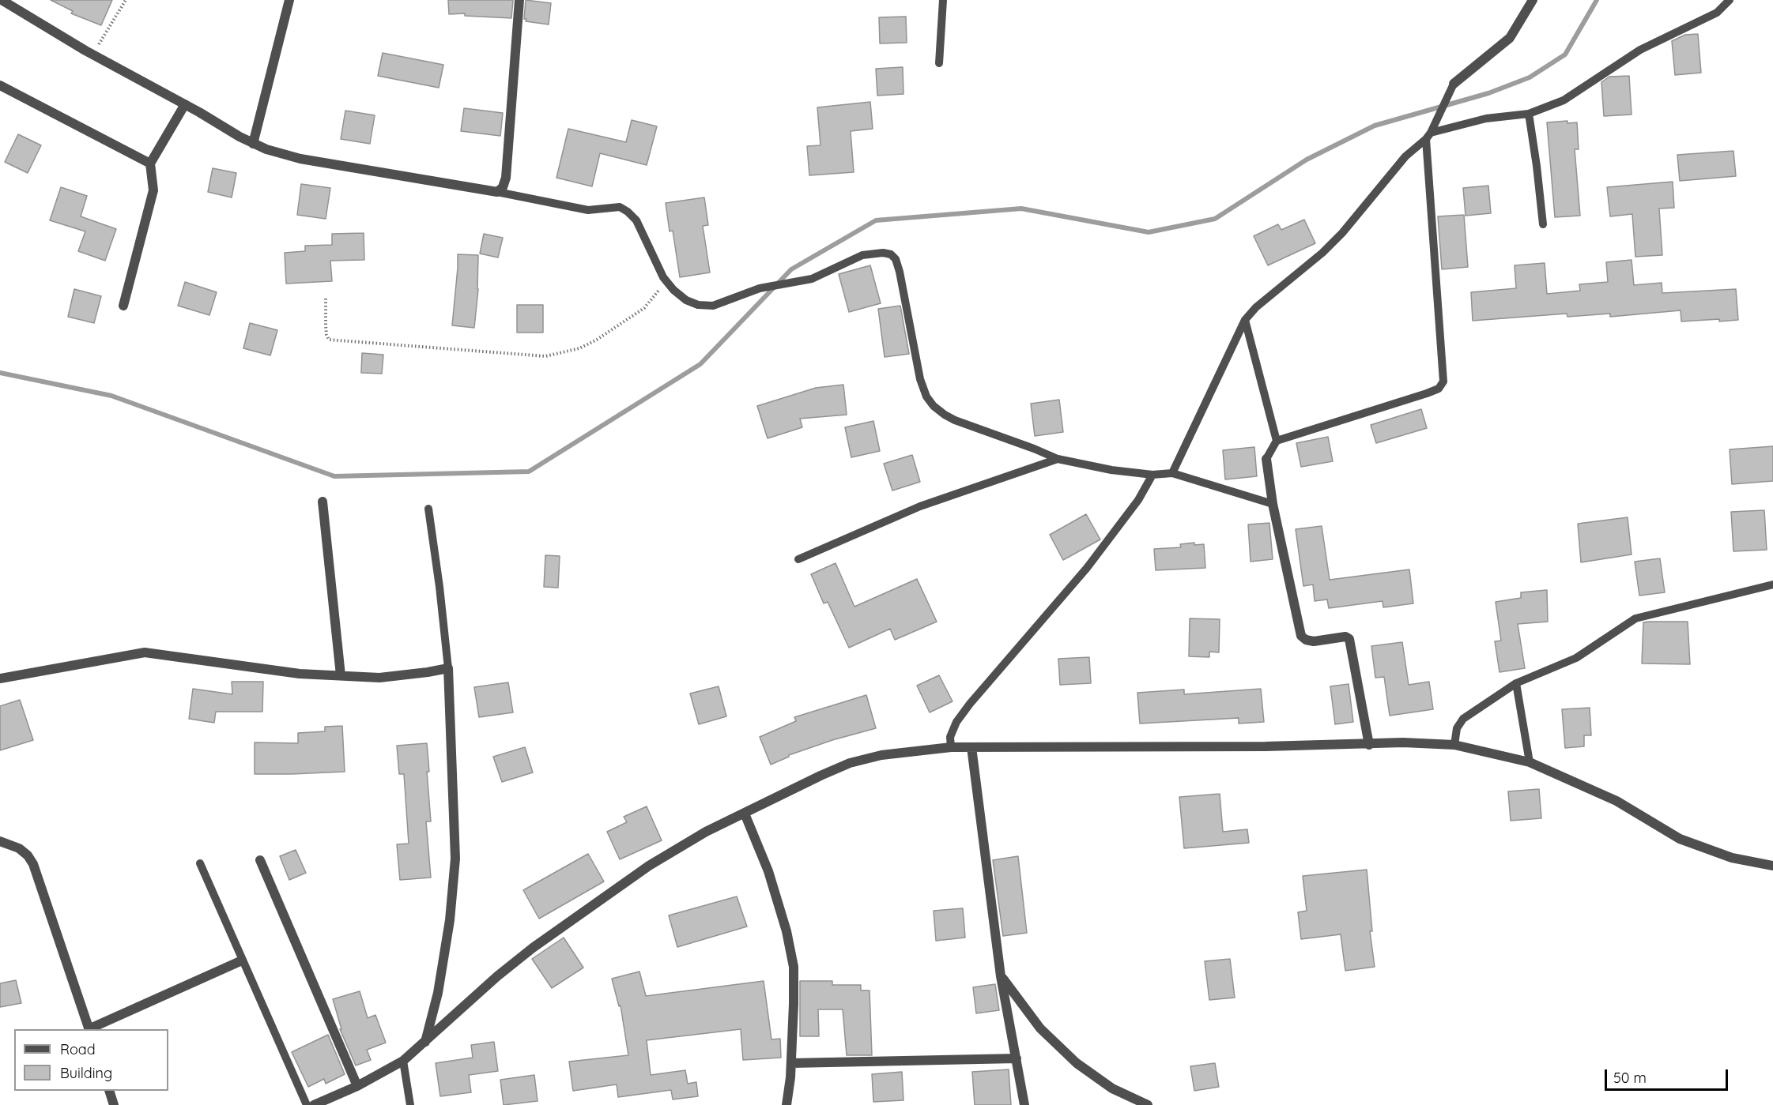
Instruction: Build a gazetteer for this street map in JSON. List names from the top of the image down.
{
  "legend": ["Road", "Building"],
  "scale_bar": "50 m"
}
